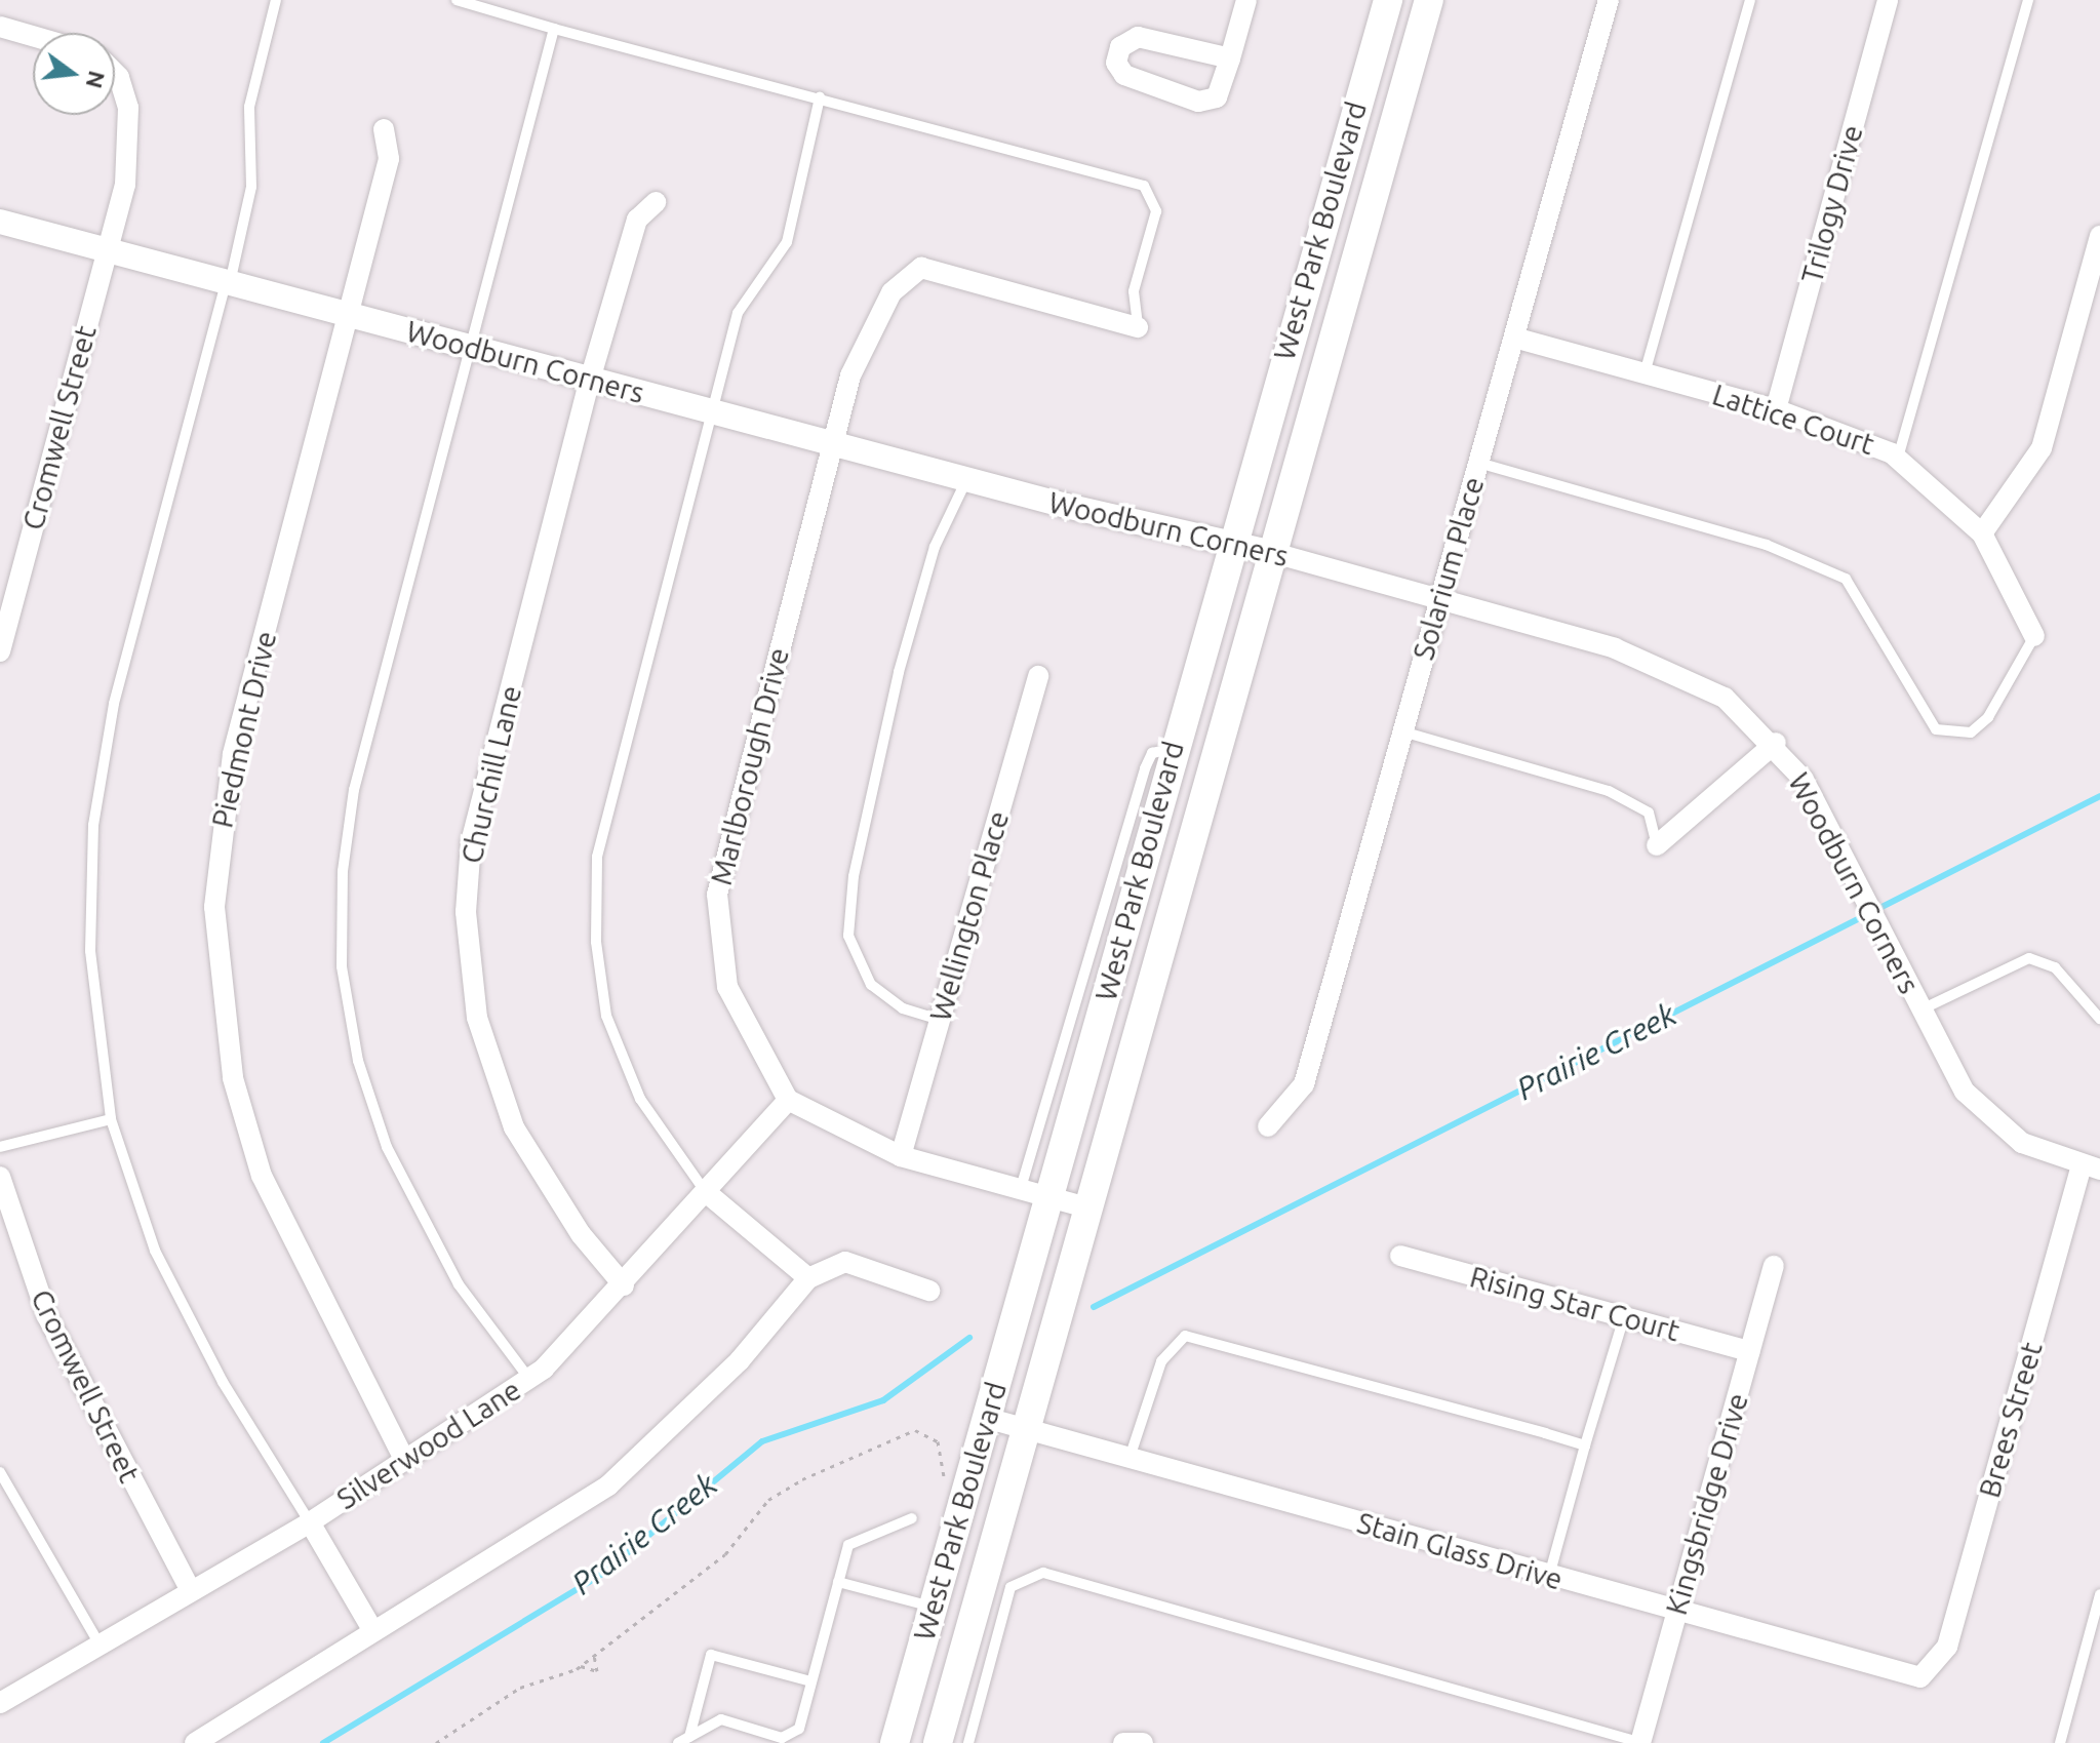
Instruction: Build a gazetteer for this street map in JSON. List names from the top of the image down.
{
  "streets": {
    "main road": ["West Park Boulevard"],
    "street": [
      "Trilogy Drive",
      "Woodburn Corners",
      "Lattice Court",
      "Cromwell Street",
      "Solarium Place",
      "Piedmont Drive",
      "Marlborough Drive",
      "Churchill Lane",
      "Wellington Place",
      "Rising Star Court",
      "Brees Street",
      "Silverwood Lane",
      "Kingsbridge Drive",
      "Stain Glass Drive"
    ]
  },
  "crossings": [
    ["Trilogy Drive", "Lattice Court"],
    ["West Park Boulevard", "Woodburn Corners"],
    ["West Park Boulevard", "Stain Glass Drive"],
    ["Woodburn Corners", "Cromwell Street"],
    ["Woodburn Corners", "Solarium Place"],
    ["Woodburn Corners", "Piedmont Drive"],
    ["Woodburn Corners", "Marlborough Drive"],
    ["Woodburn Corners", "Churchill Lane"],
    ["Woodburn Corners", "Brees Street"],
    ["Lattice Court", "Solarium Place"],
    ["Cromwell Street", "Silverwood Lane"],
    ["Piedmont Drive", "Silverwood Lane"],
    ["Marlborough Drive", "Silverwood Lane"],
    ["Churchill Lane", "Silverwood Lane"],
    ["Rising Star Court", "Kingsbridge Drive"],
    ["Brees Street", "Stain Glass Drive"],
    ["Kingsbridge Drive", "Stain Glass Drive"]
  ],
  "water": ["Prairie Creek"],
  "north": "right"
}
